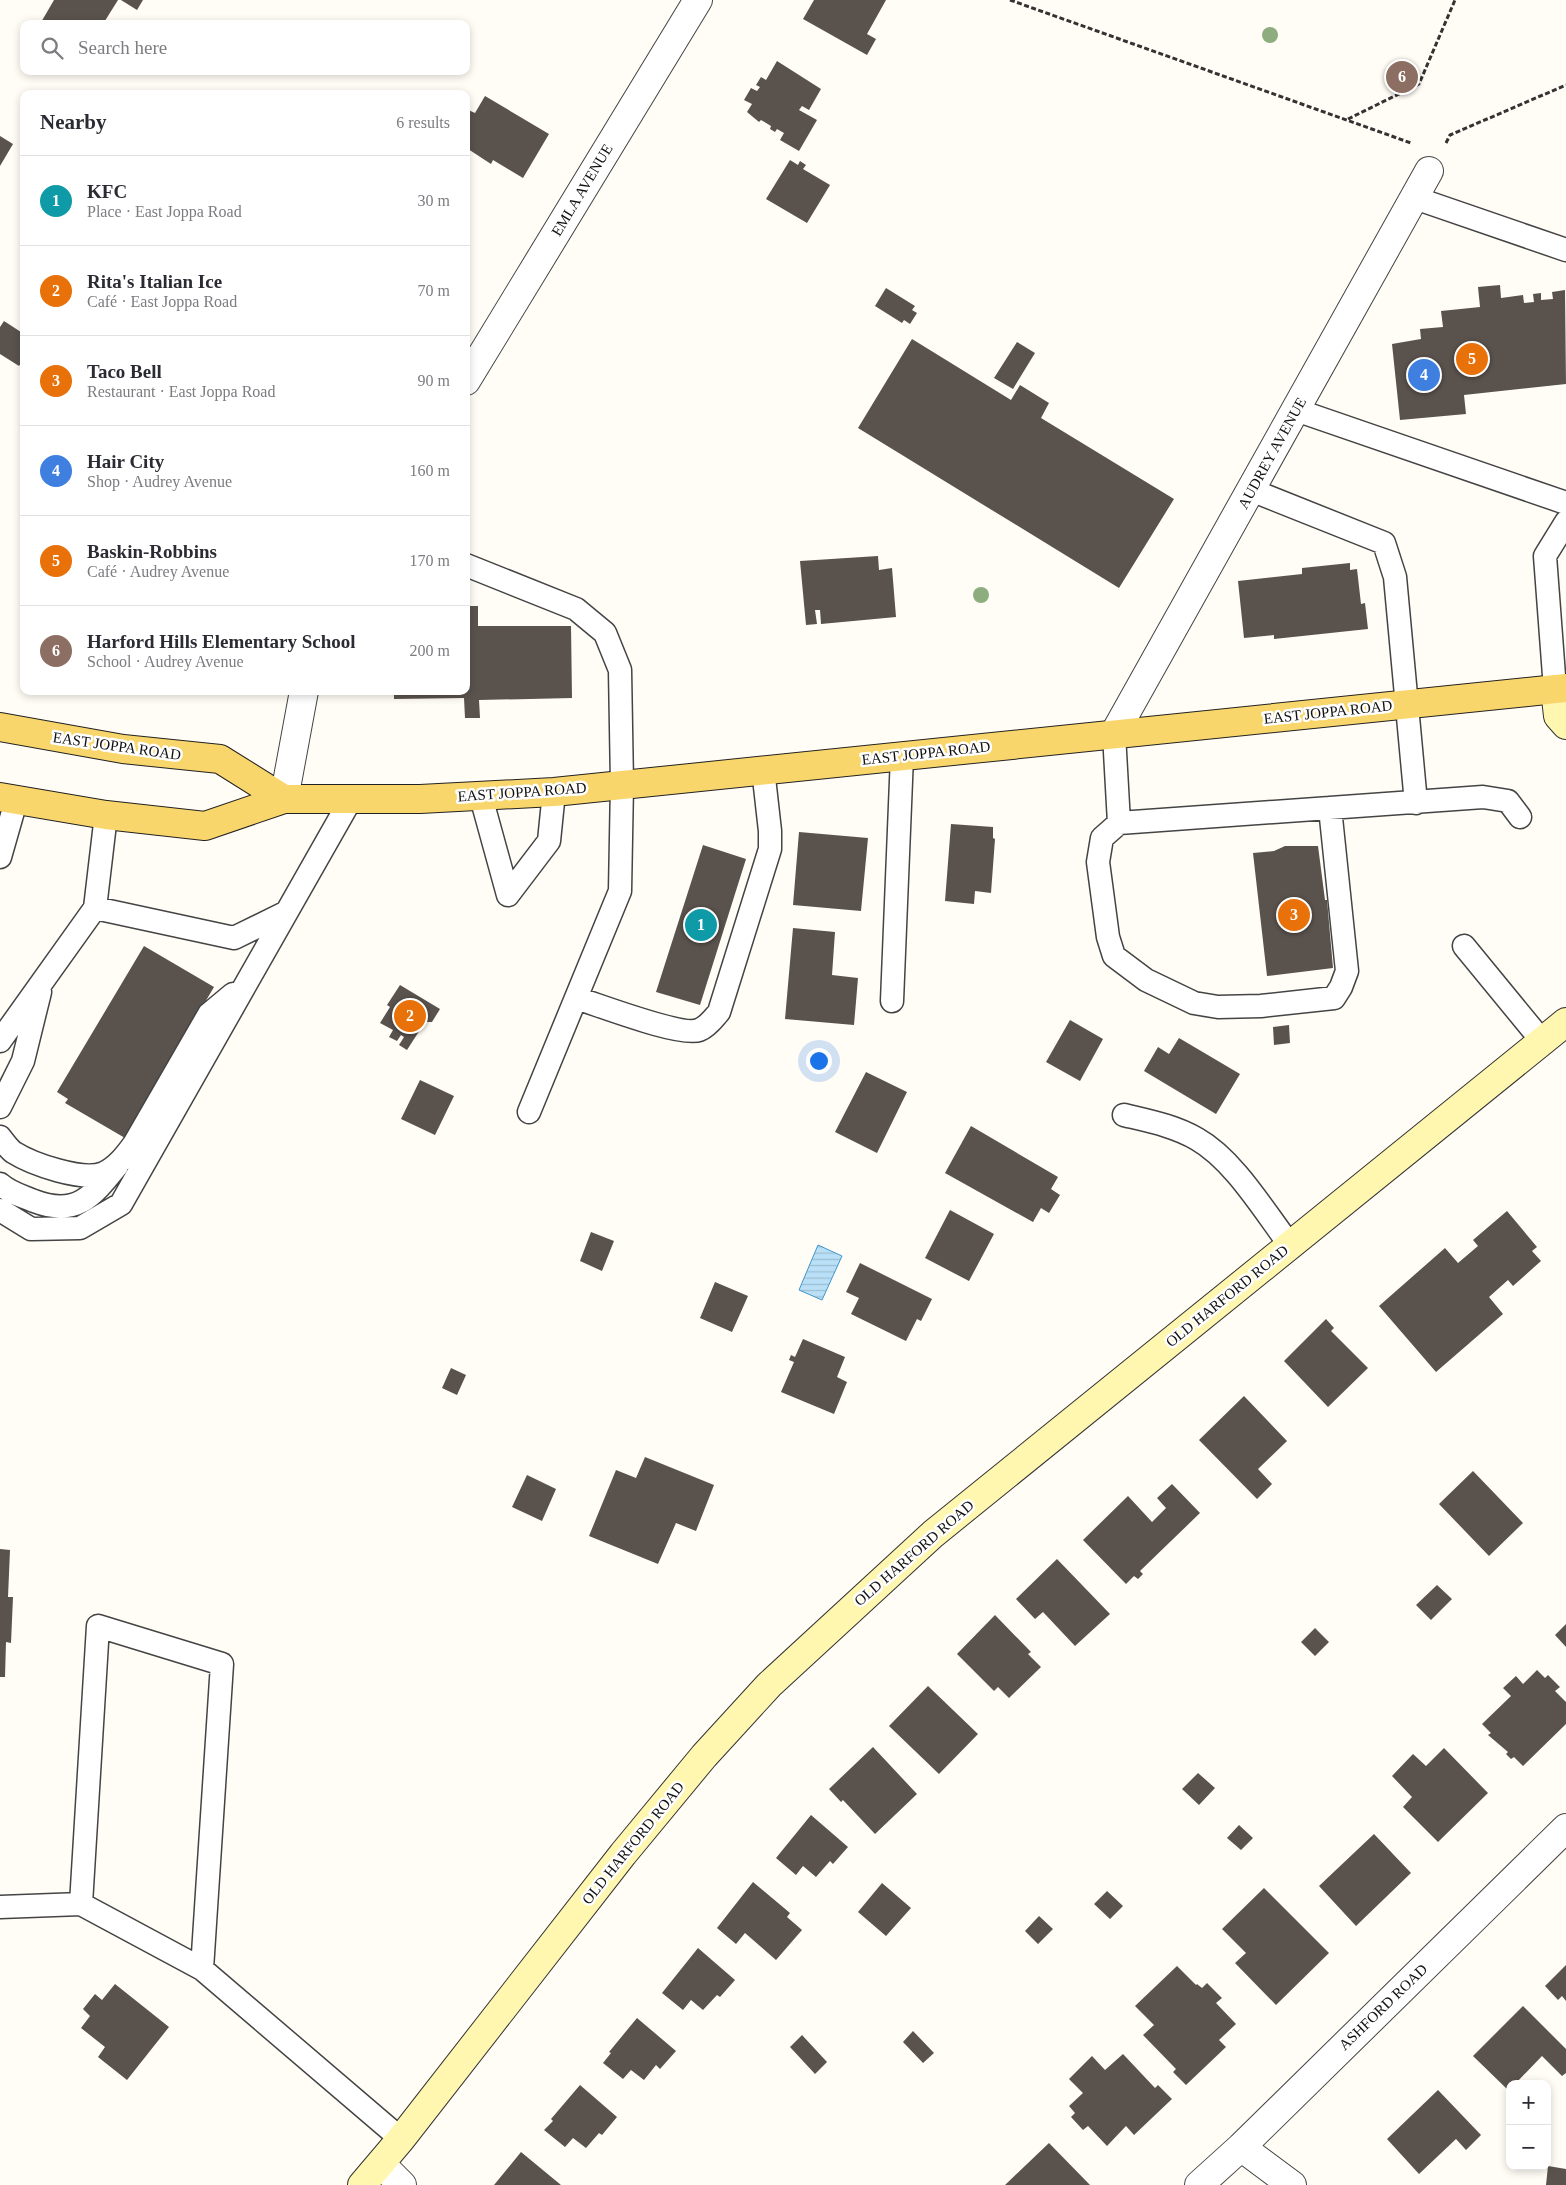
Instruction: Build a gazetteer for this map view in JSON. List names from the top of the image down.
{
  "streets": {
    "main road": ["EAST JOPPA ROAD"],
    "street": [
      "EMLA AVENUE",
      "AUDREY AVENUE",
      "OLD HARFORD ROAD",
      "ASHFORD ROAD"
    ]
  },
  "crossings": [
    ["AUDREY AVENUE", "EAST JOPPA ROAD"]
  ],
  "page": {
    "search": "Search here",
    "pins": [
      "6",
      "5",
      "4",
      "3",
      "1",
      "2"
    ],
    "heading": ["Nearby", "6 results"],
    "list": [
      {
        "mark": "1",
        "name": "KFC",
        "note": "Place · East Joppa Road",
        "value": "30 m"
      },
      {
        "mark": "2",
        "name": "Rita's Italian Ice",
        "note": "Café · East Joppa Road",
        "value": "70 m"
      },
      {
        "mark": "3",
        "name": "Taco Bell",
        "note": "Restaurant · East Joppa Road",
        "value": "90 m"
      },
      {
        "mark": "4",
        "name": "Hair City",
        "note": "Shop · Audrey Avenue",
        "value": "160 m"
      },
      {
        "mark": "5",
        "name": "Baskin-Robbins",
        "note": "Café · Audrey Avenue",
        "value": "170 m"
      },
      {
        "mark": "6",
        "name": "Harford Hills Elementary School",
        "note": "School · Audrey Avenue",
        "value": "200 m"
      }
    ],
    "map_buttons": ["+", "−"]
  }
}
